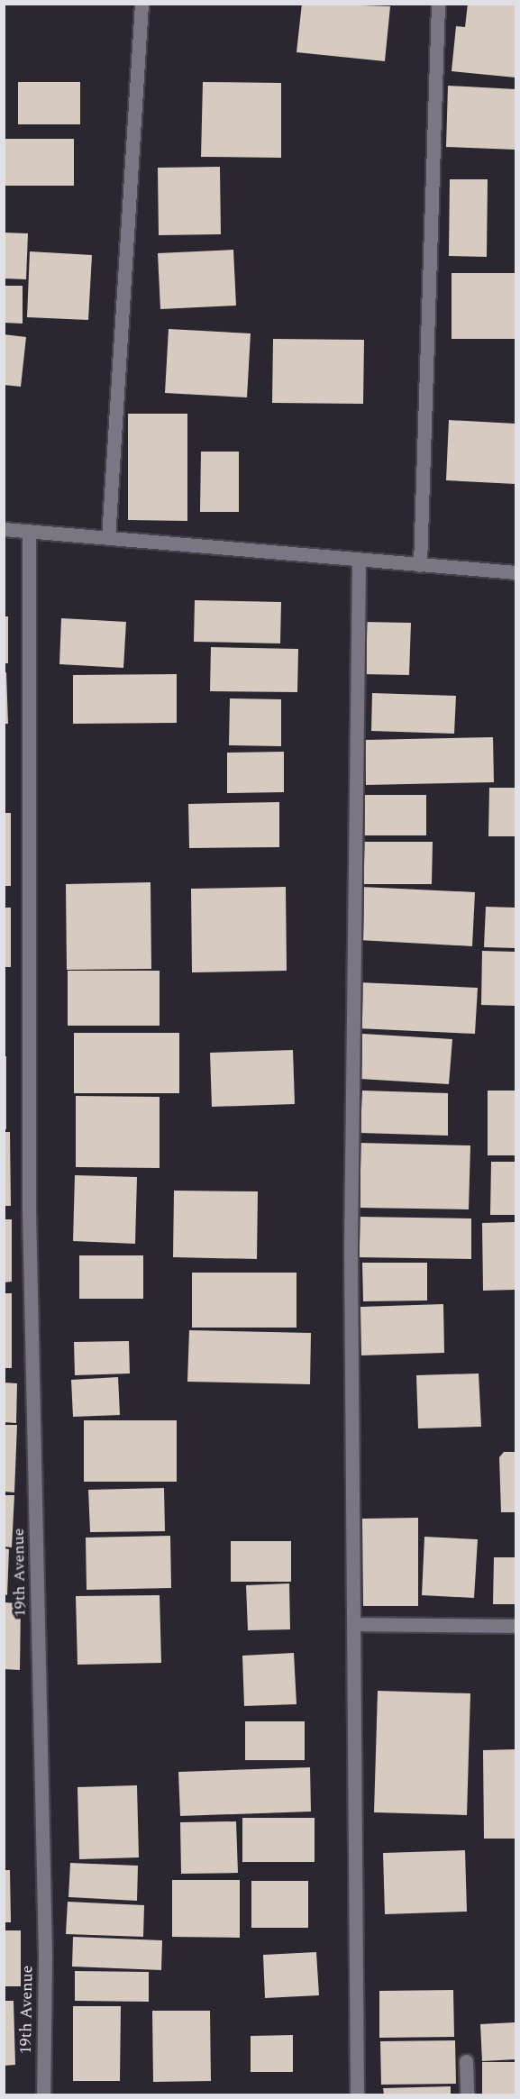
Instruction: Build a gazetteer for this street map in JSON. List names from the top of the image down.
{
  "streets": {
    "street": ["19th Avenue"]
  }
}
